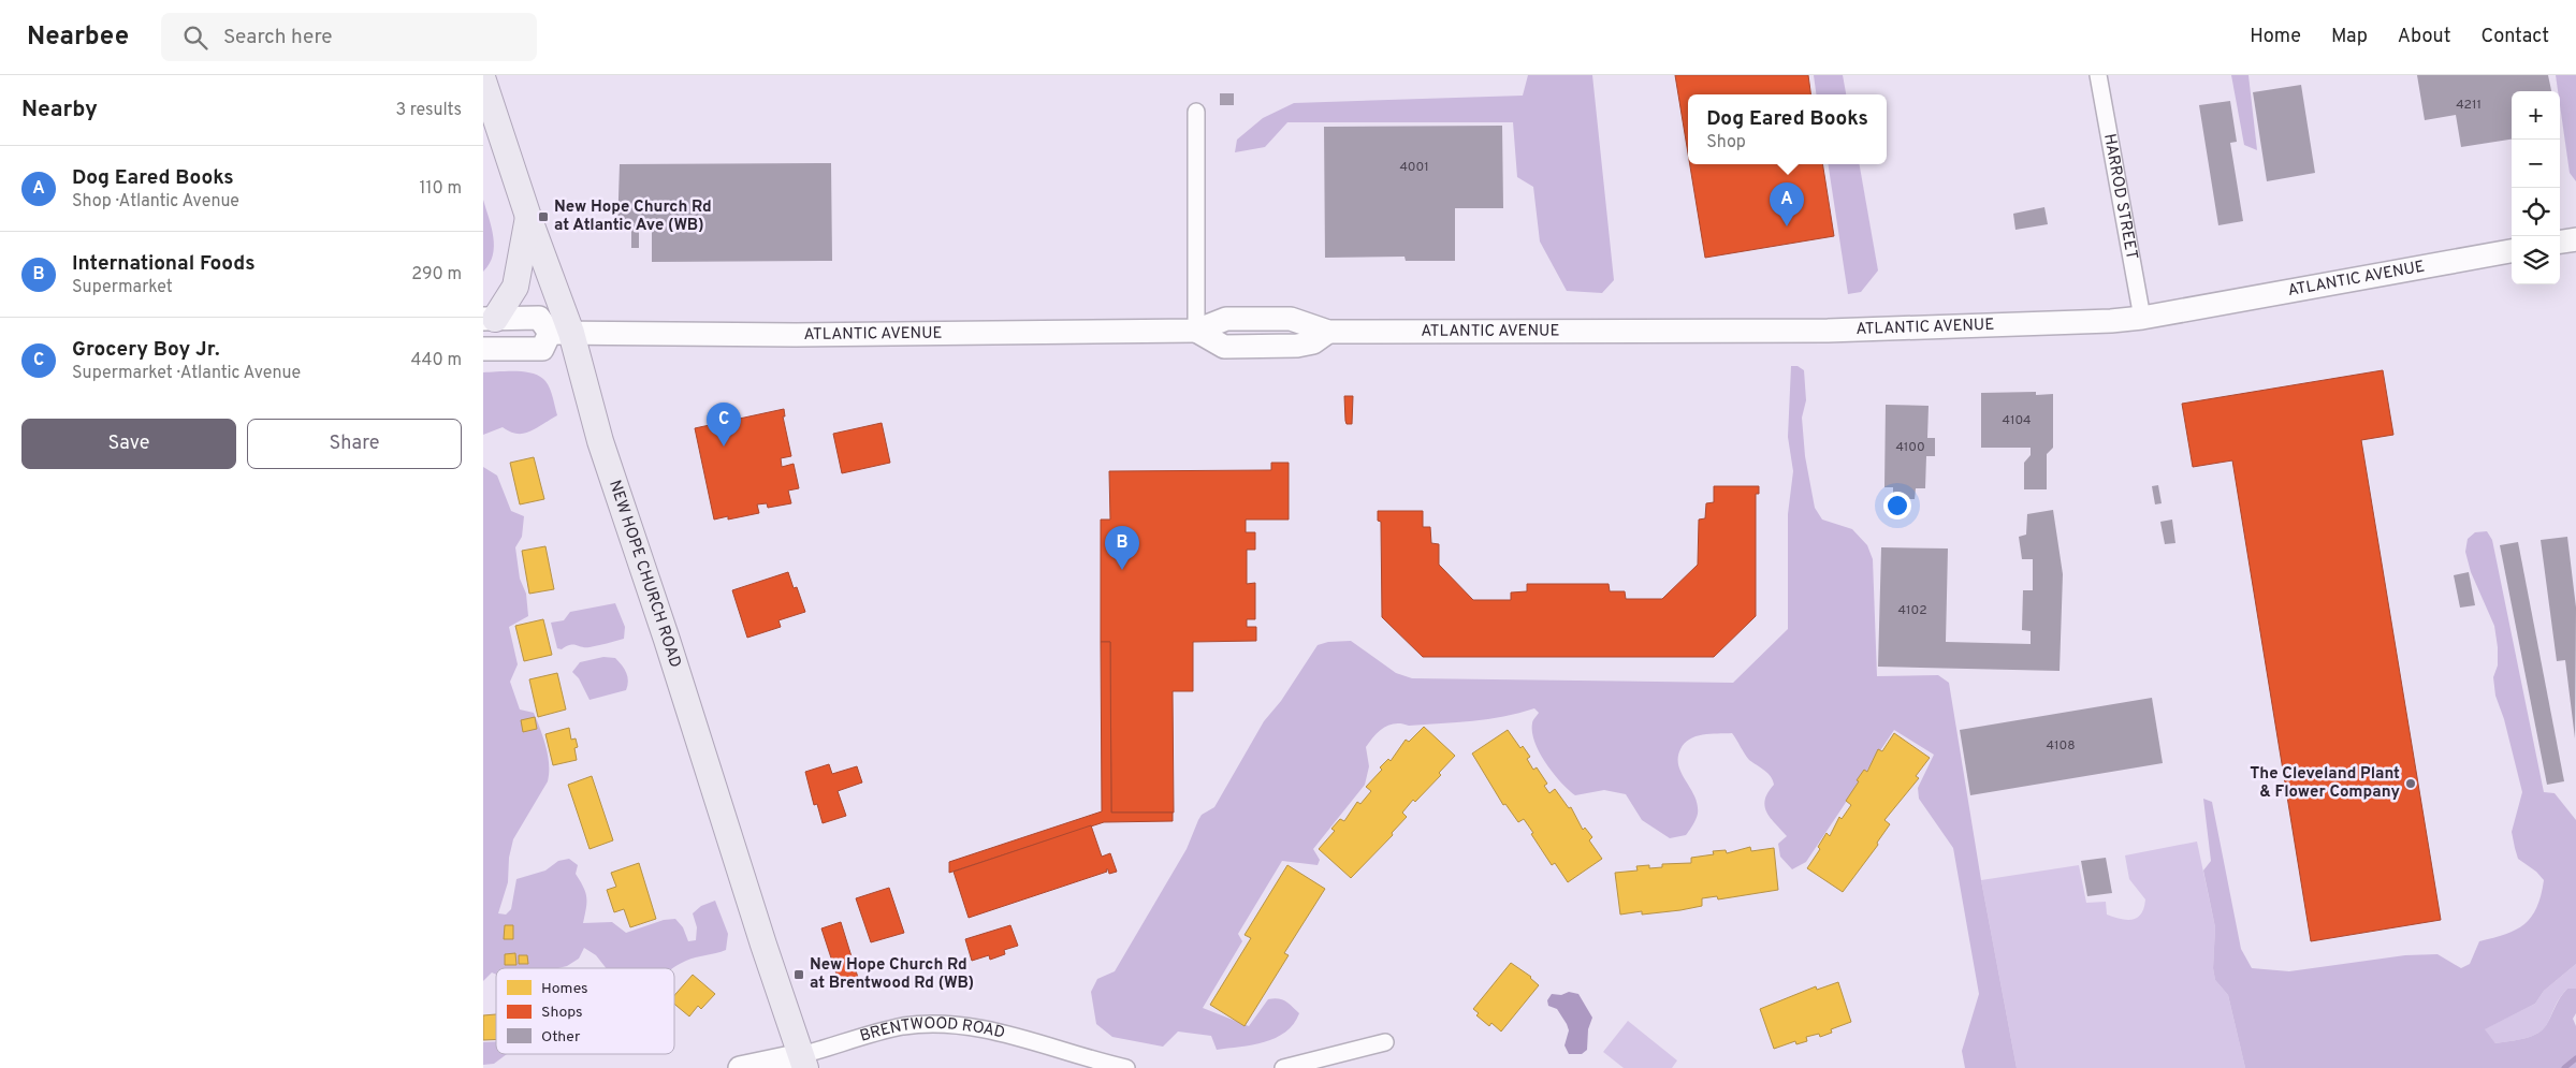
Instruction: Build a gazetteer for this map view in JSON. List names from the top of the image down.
{
  "streets": {
    "main road": ["ATLANTIC AVENUE", "NEW HOPE CHURCH ROAD", "BRENTWOOD ROAD"],
    "street": ["HARROD STREET"]
  },
  "crossings": [
    ["HARROD STREET", "ATLANTIC AVENUE"],
    ["ATLANTIC AVENUE", "NEW HOPE CHURCH ROAD"],
    ["NEW HOPE CHURCH ROAD", "BRENTWOOD ROAD"]
  ],
  "places": {
    "transit": ["New Hope Church Rd at Atlantic Ave (WB)", "New Hope Church Rd at Brentwood Rd (WB)"],
    "other": ["The Cleveland Plant & Flower Company"]
  },
  "house_numbers": [
    "4211",
    "4001",
    "4104",
    "4100",
    "4102",
    "4108"
  ],
  "legend": ["Homes", "Shops", "Other"],
  "page": {
    "header": "Nearbee",
    "search": "Search here",
    "nav": [
      "Home",
      "Map",
      "About",
      "Contact"
    ],
    "heading": ["Nearby", "3 results"],
    "map_buttons": ["+", "−"],
    "popup": ["Dog Eared Books", "Shop"],
    "list": [
      {
        "mark": "A",
        "name": "Dog Eared Books",
        "note": "Shop · Atlantic Avenue",
        "value": "110 m"
      },
      {
        "mark": "B",
        "name": "International Foods",
        "note": "Supermarket",
        "value": "290 m"
      },
      {
        "mark": "C",
        "name": "Grocery Boy Jr.",
        "note": "Supermarket · Atlantic Avenue",
        "value": "440 m"
      }
    ],
    "pins": ["A", "C", "B"],
    "buttons": ["Save", "Share"]
  }
}
